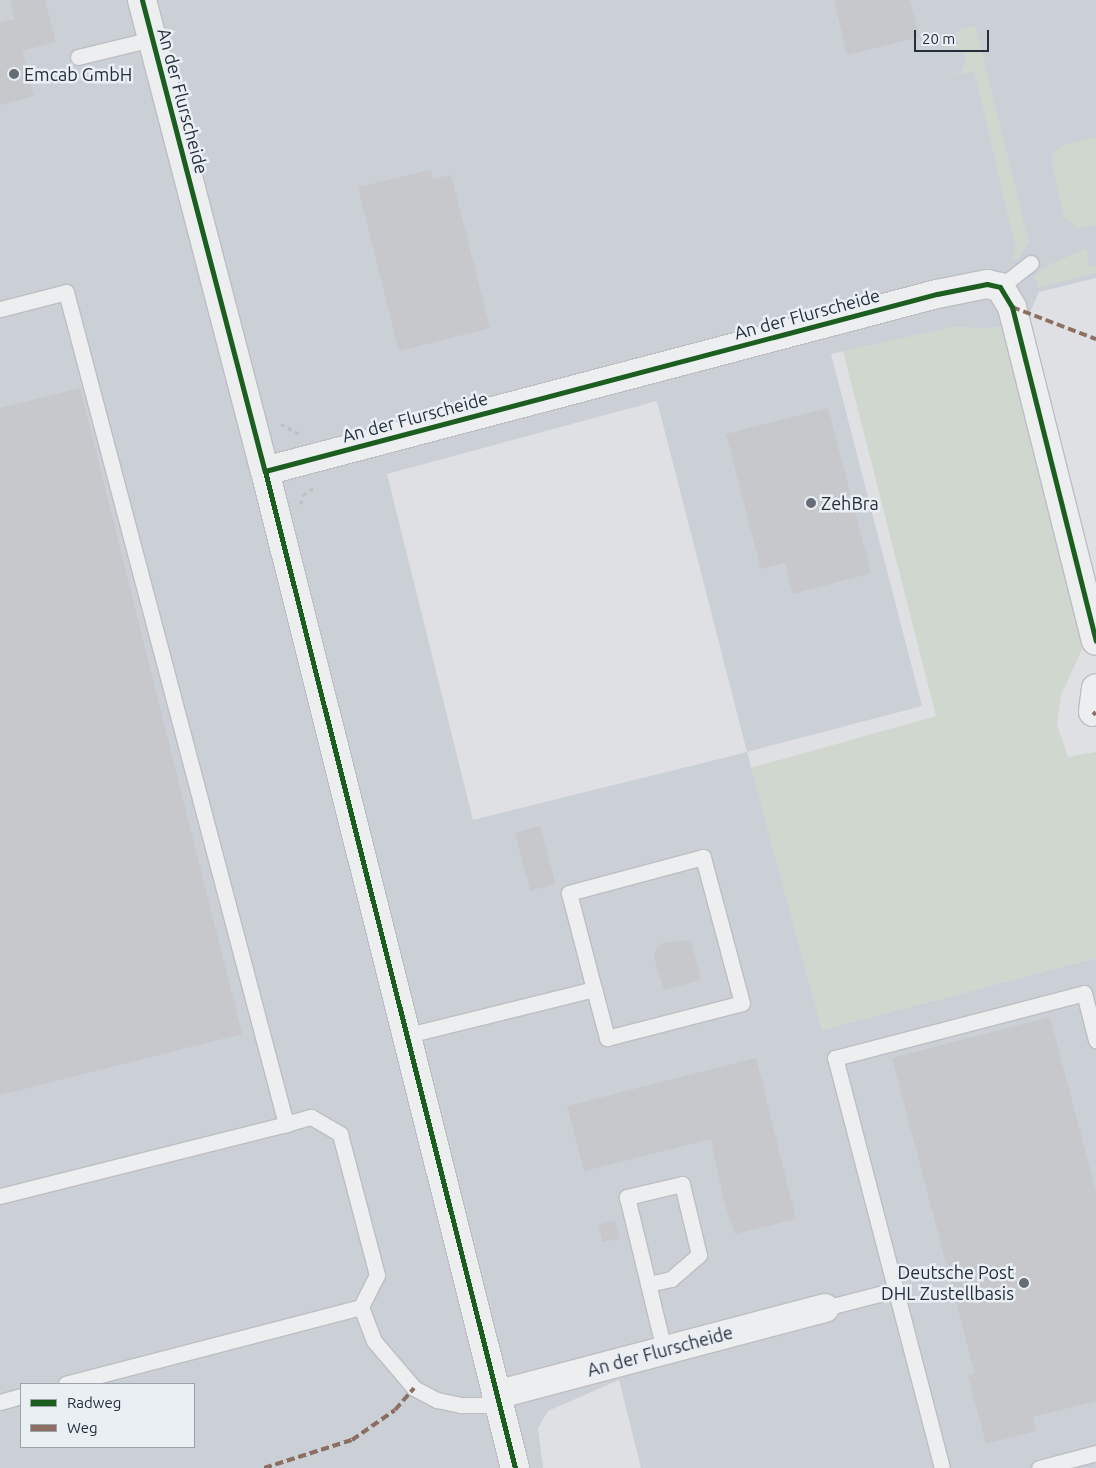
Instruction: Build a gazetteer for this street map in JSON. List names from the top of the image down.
{
  "streets": {
    "street": ["An der Flurscheide"]
  },
  "places": ["Emcab GmbH", "ZehBra", "Deutsche Post DHL Zustellbasis"],
  "legend": ["Radweg", "Weg"],
  "scale_bar": "20 m"
}
